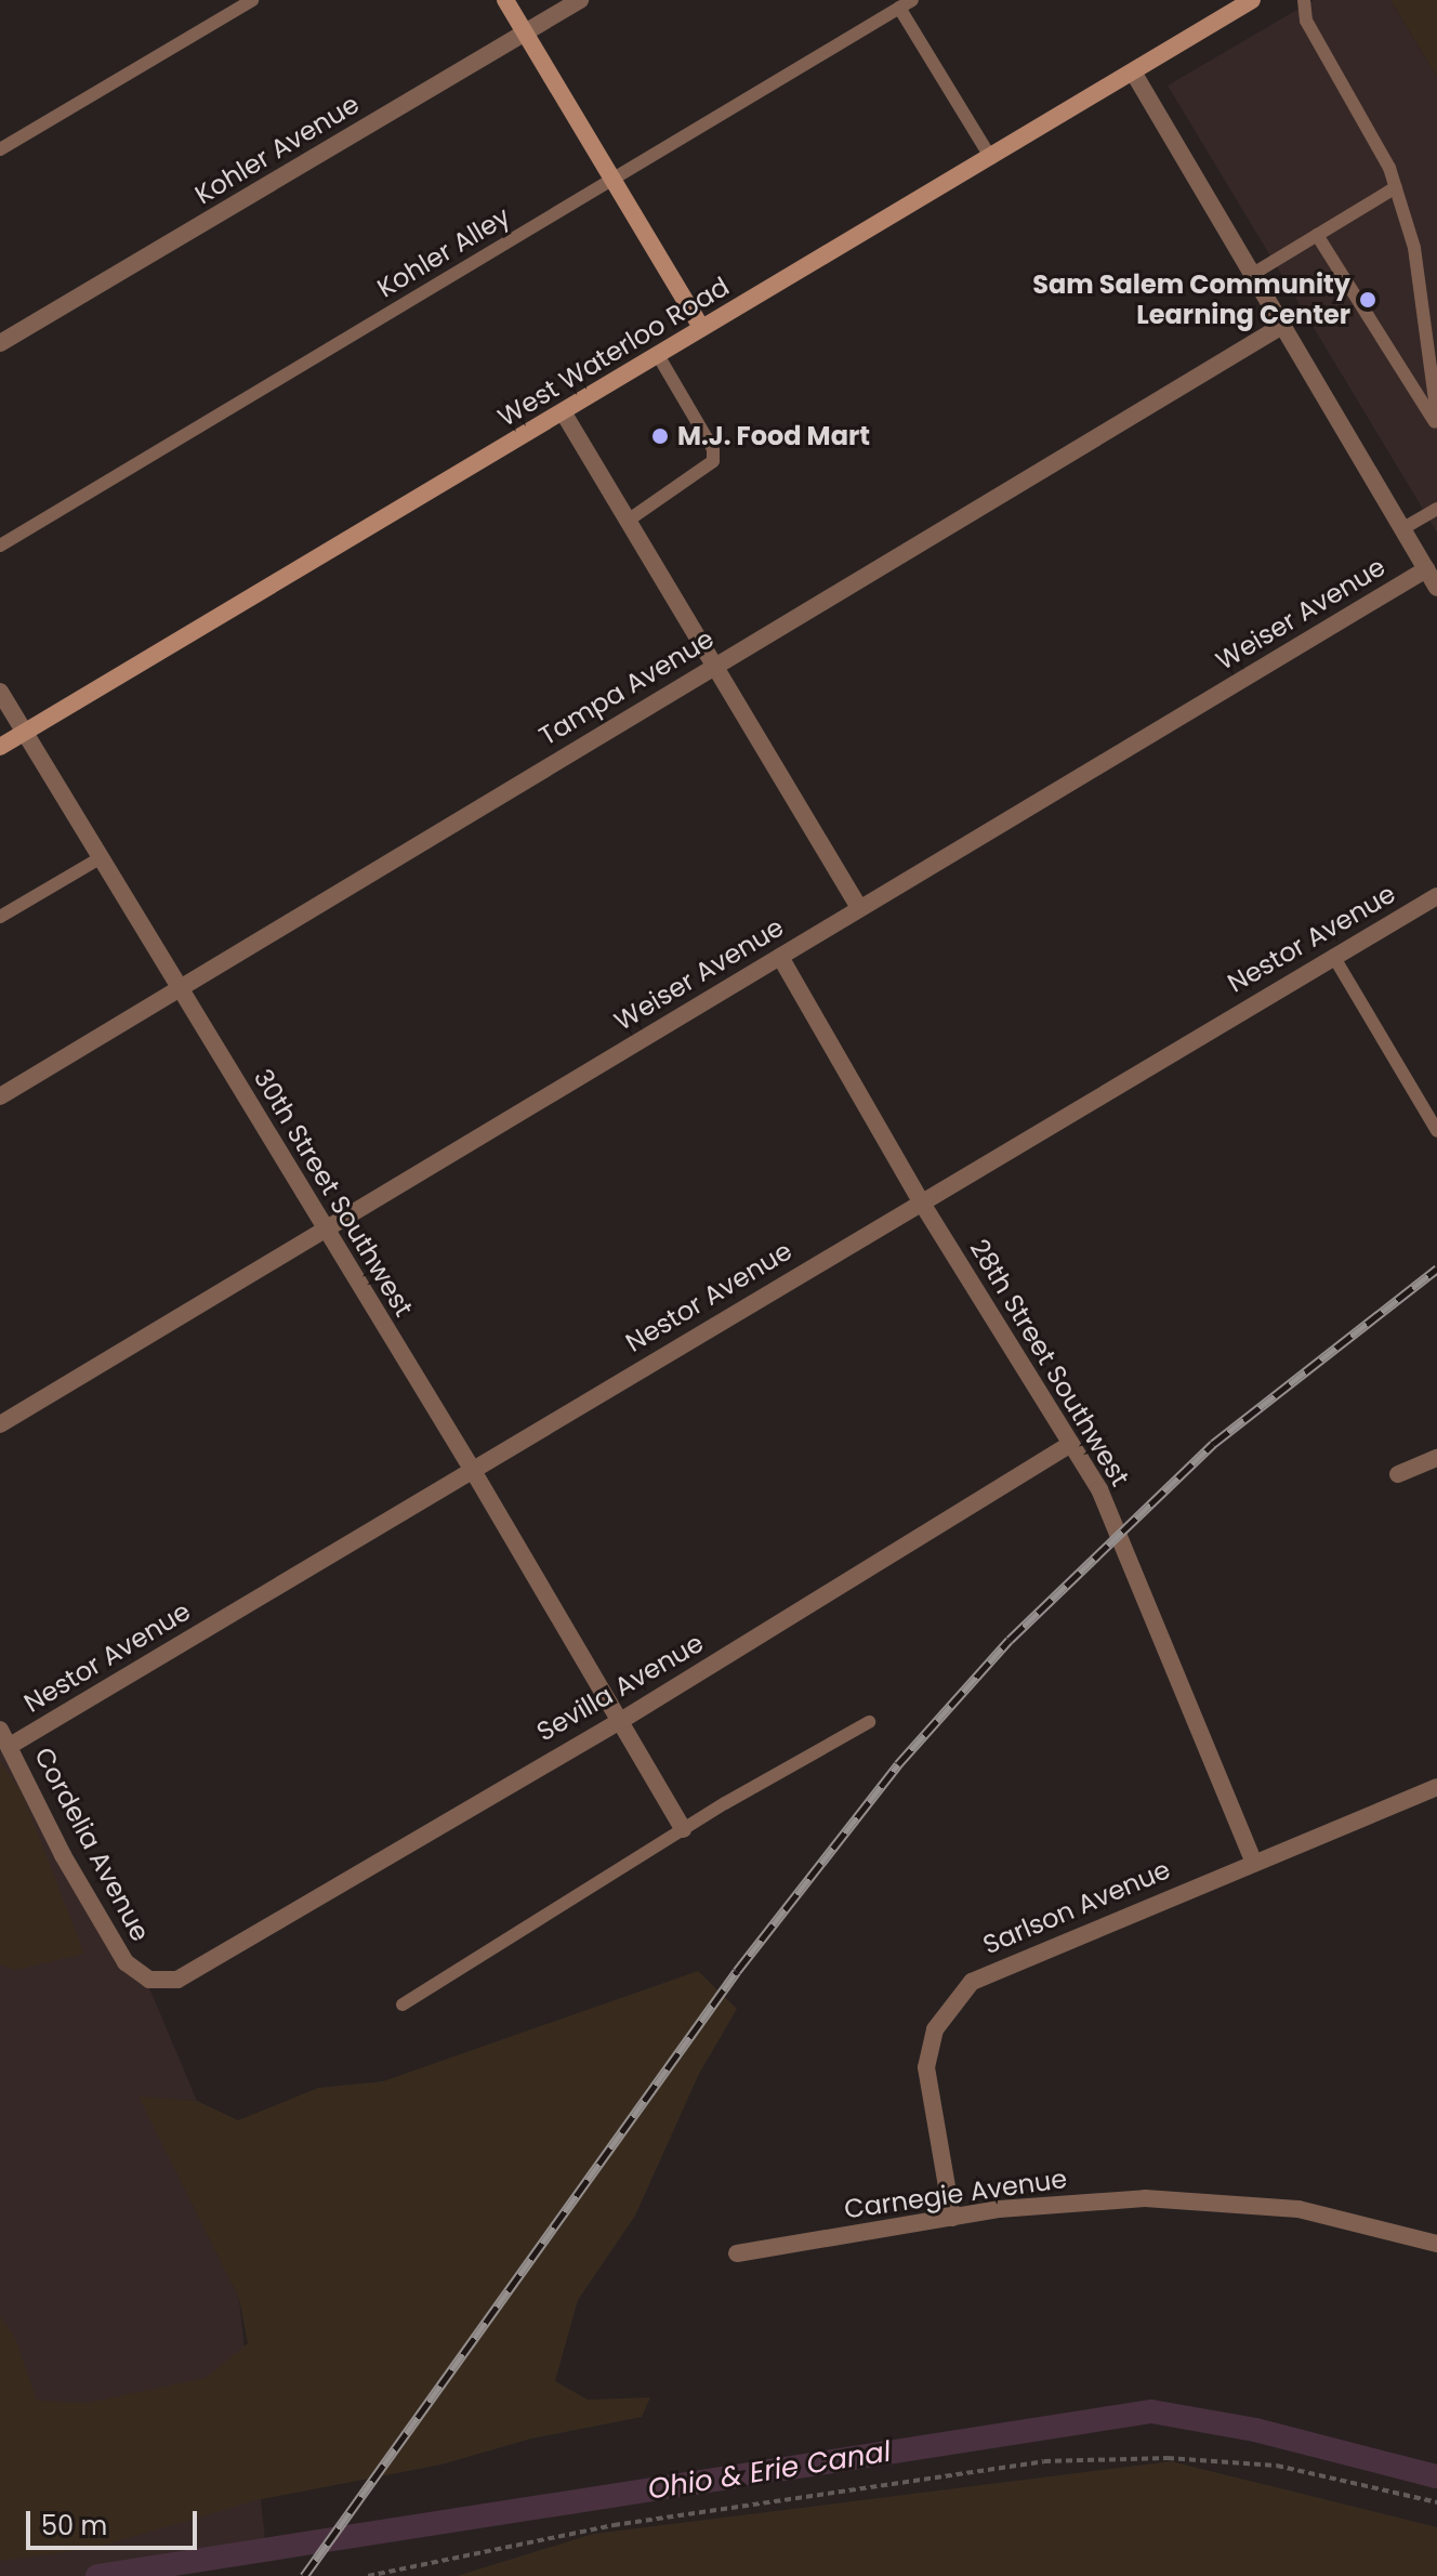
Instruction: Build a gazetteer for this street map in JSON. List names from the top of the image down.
{
  "streets": {
    "main road": ["West Waterloo Road"],
    "street": [
      "Kohler Avenue",
      "Weiser Avenue",
      "Tampa Avenue",
      "Nestor Avenue",
      "30th Street Southwest",
      "28th Street Southwest",
      "Sevilla Avenue",
      "Cordelia Avenue",
      "Sarlson Avenue",
      "Carnegie Avenue"
    ],
    "lane": ["Kohler Alley"]
  },
  "crossings": [
    ["West Waterloo Road", "30th Street Southwest"],
    ["Weiser Avenue", "30th Street Southwest"],
    ["Weiser Avenue", "28th Street Southwest"],
    ["Tampa Avenue", "30th Street Southwest"],
    ["Nestor Avenue", "30th Street Southwest"],
    ["Nestor Avenue", "28th Street Southwest"],
    ["Nestor Avenue", "Cordelia Avenue"],
    ["30th Street Southwest", "Sevilla Avenue"],
    ["28th Street Southwest", "Sevilla Avenue"],
    ["28th Street Southwest", "Sarlson Avenue"],
    ["Sevilla Avenue", "Cordelia Avenue"],
    ["Sarlson Avenue", "Carnegie Avenue"]
  ],
  "water": ["Ohio & Erie Canal"],
  "places": ["Sam Salem Community Learning Center", "M.J. Food Mart"],
  "scale_bar": "50 m"
}
